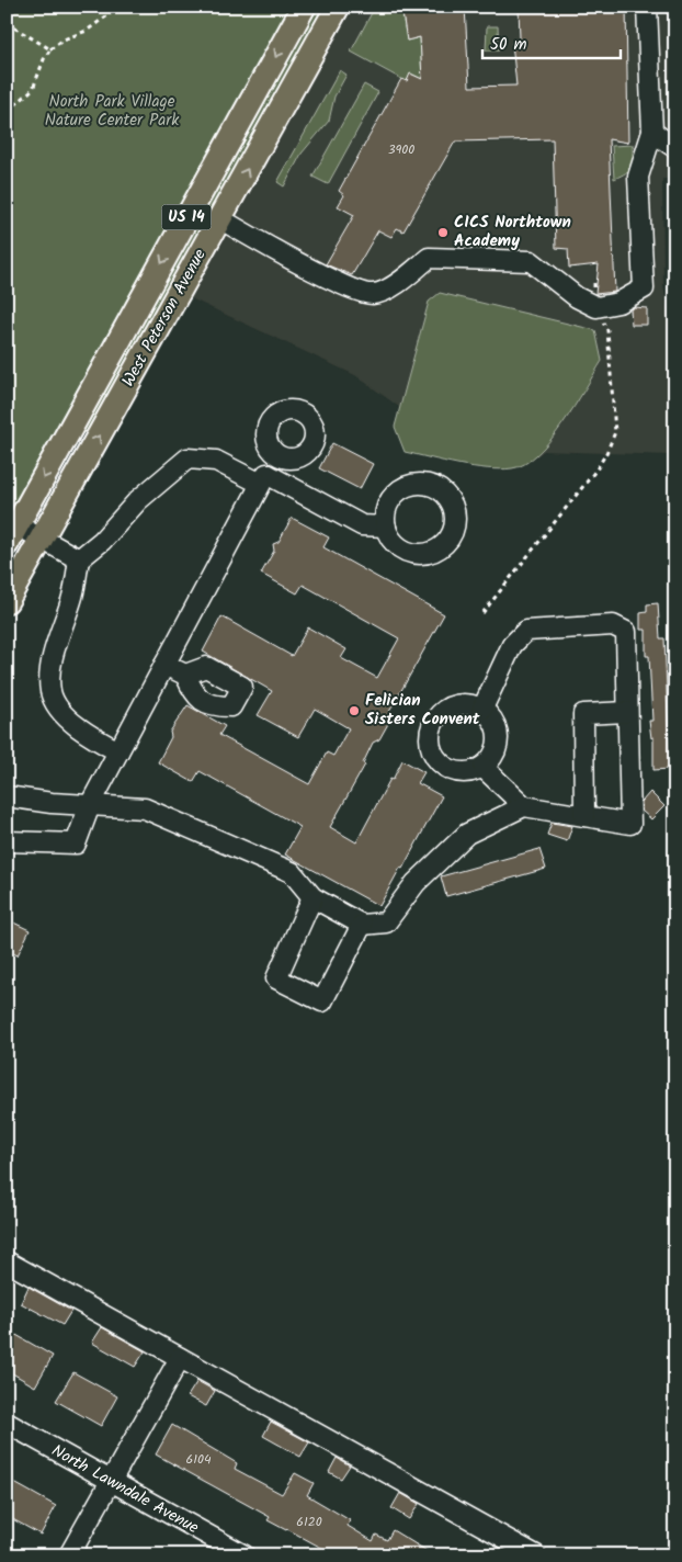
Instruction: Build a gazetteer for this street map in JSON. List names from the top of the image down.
{
  "streets": {
    "main road": ["US 14", "West Peterson Avenue"],
    "street": ["North Lawndale Avenue"]
  },
  "parks": ["North Park Village Nature Center Park"],
  "places": ["CICS Northtown Academy", "Felician Sisters Convent"],
  "house_numbers": ["3900", "6104", "6120"],
  "scale_bar": "50 m"
}
